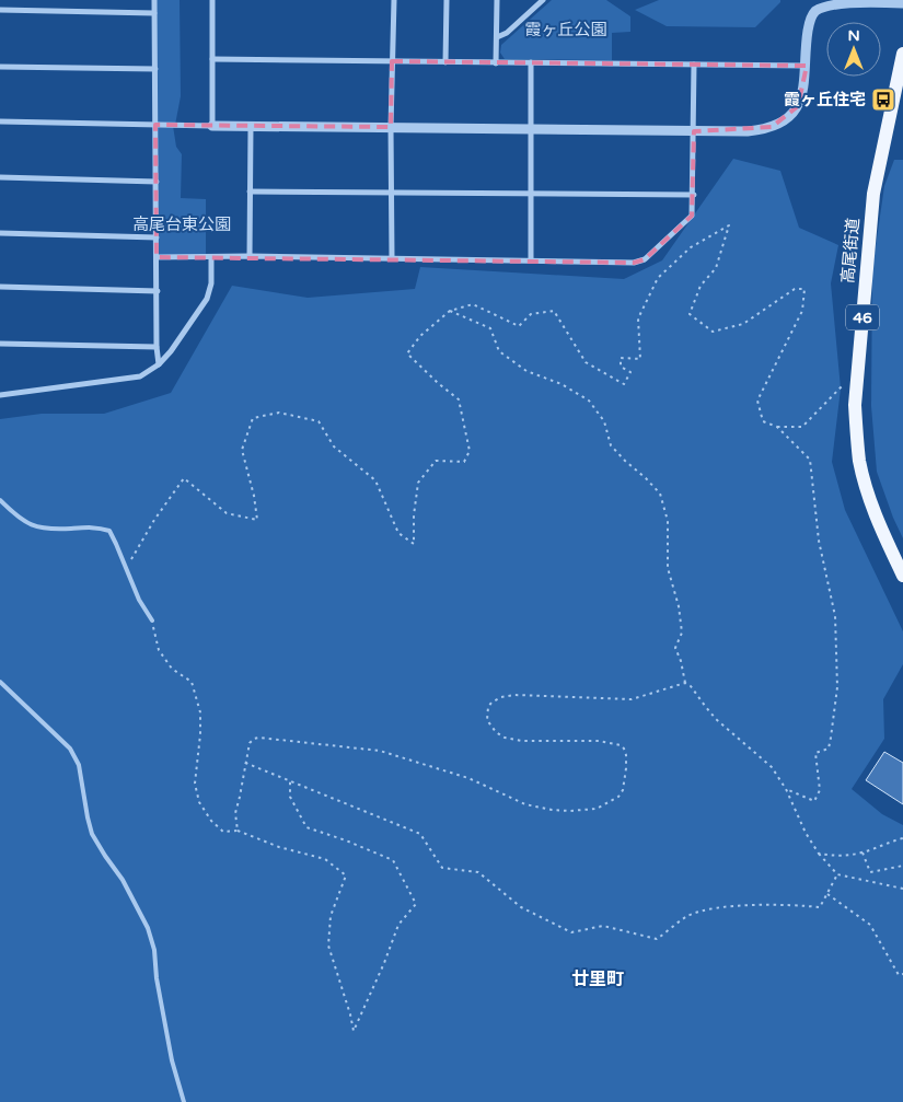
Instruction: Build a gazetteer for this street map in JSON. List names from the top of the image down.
{
  "streets": {
    "main road": ["高尾街道", "46"]
  },
  "districts": ["廿里町"],
  "parks": ["霞ヶ丘公園", "高尾台東公園"],
  "places": {
    "bus stop": ["霞ヶ丘住宅"]
  },
  "north": "top"
}
